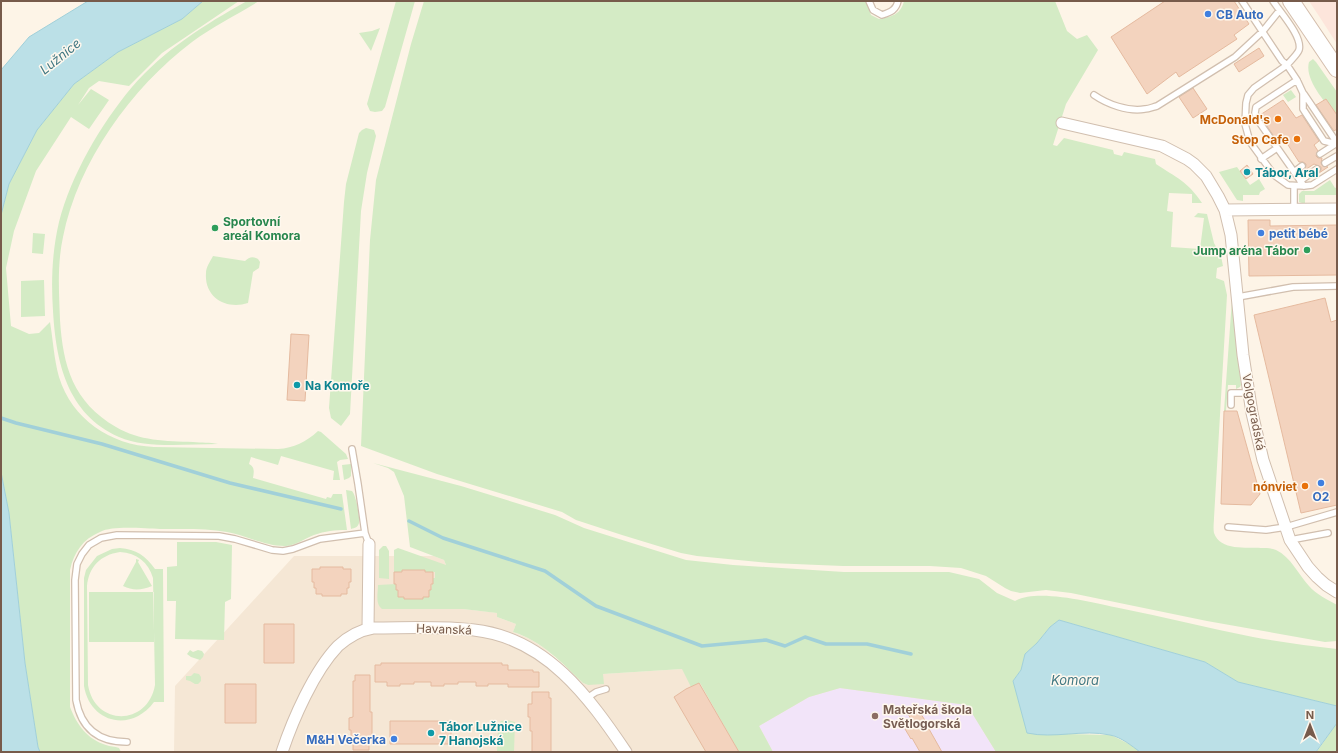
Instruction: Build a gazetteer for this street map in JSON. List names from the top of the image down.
{
  "streets": {
    "street": ["Volgogradská", "Havanská"]
  },
  "water": ["Lužnice", "Komora"],
  "places": [
    "CB Auto",
    "McDonald's",
    "Stop Cafe",
    "Tábor, Aral",
    "Sportovní areál Komora",
    "petit bébé",
    "Jump aréna Tábor",
    "Na Komoře",
    "O2",
    "nónviet",
    "Mateřská škola Světlogorská",
    "Tábor Lužnice 7 Hanojská",
    "M&H Večerka"
  ],
  "north": "top"
}
